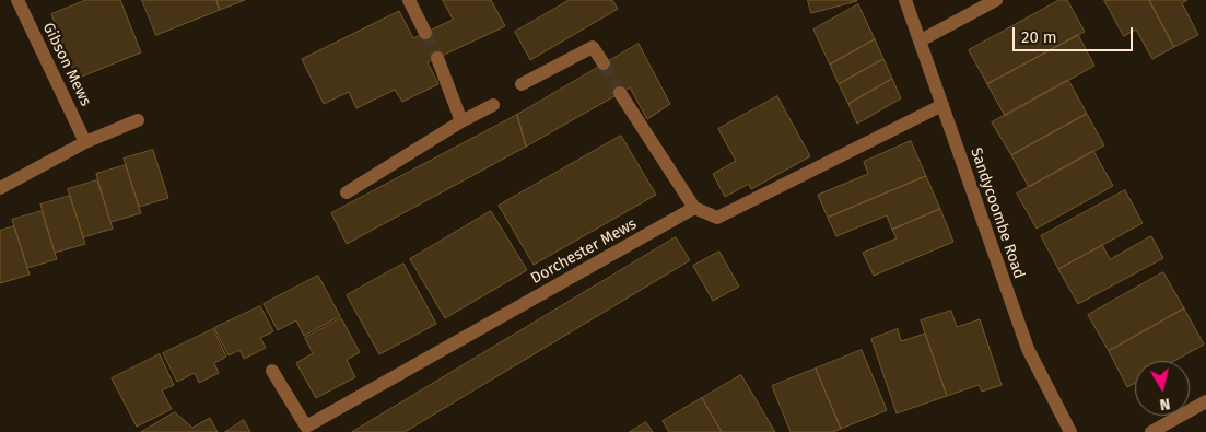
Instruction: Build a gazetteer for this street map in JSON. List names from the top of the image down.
{
  "streets": {
    "street": ["Gibson Mews", "Sandycoombe Road", "Dorchester Mews"]
  },
  "scale_bar": "20 m",
  "north": "bottom"
}
